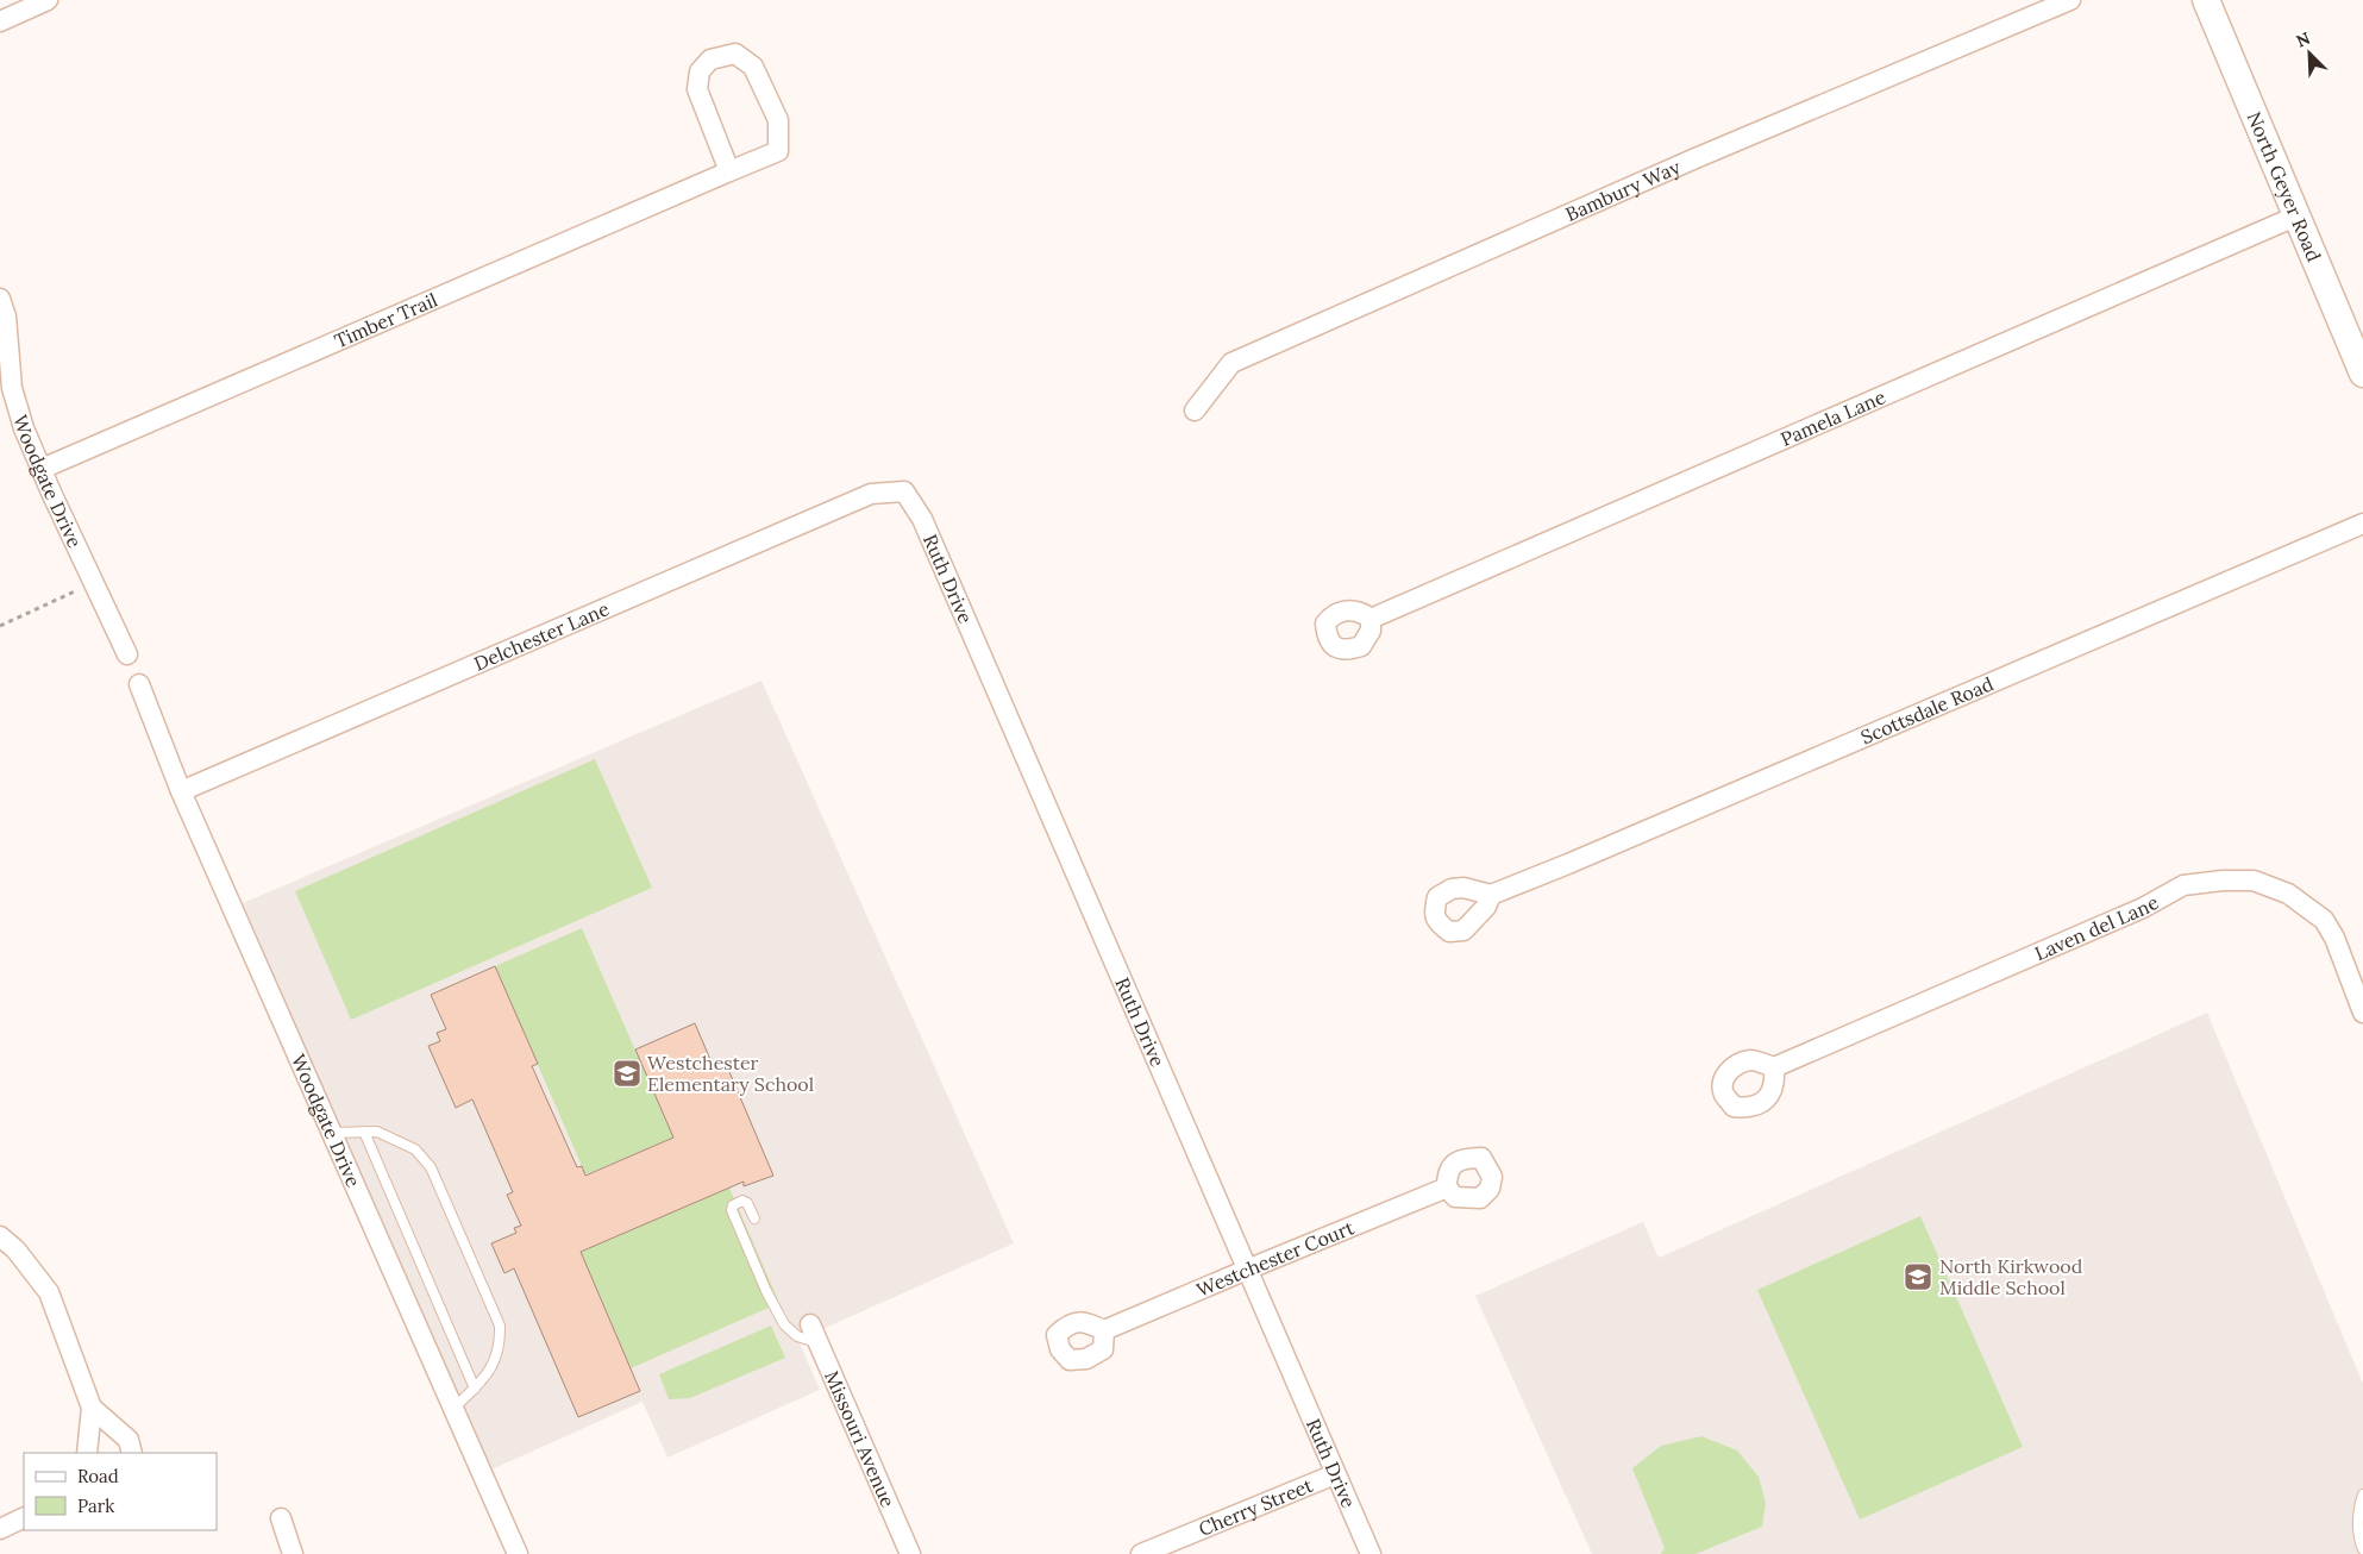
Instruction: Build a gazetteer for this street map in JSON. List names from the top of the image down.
{
  "streets": {
    "street": [
      "North Geyer Road",
      "Bambury Way",
      "Timber Trail",
      "Pamela Lane",
      "Woodgate Drive",
      "Ruth Drive",
      "Delchester Lane",
      "Scottsdale Road",
      "Laven del Lane",
      "Westchester Court",
      "Missouri Avenue",
      "Cherry Street"
    ]
  },
  "crossings": [
    ["North Geyer Road", "Pamela Lane"],
    ["Timber Trail", "Woodgate Drive"],
    ["Woodgate Drive", "Delchester Lane"],
    ["Ruth Drive", "Delchester Lane"],
    ["Ruth Drive", "Westchester Court"],
    ["Ruth Drive", "Cherry Street"]
  ],
  "places": {
    "school or university": ["Westchester Elementary School", "North Kirkwood Middle School"]
  },
  "legend": ["Road", "Park"],
  "north": "top left"
}
